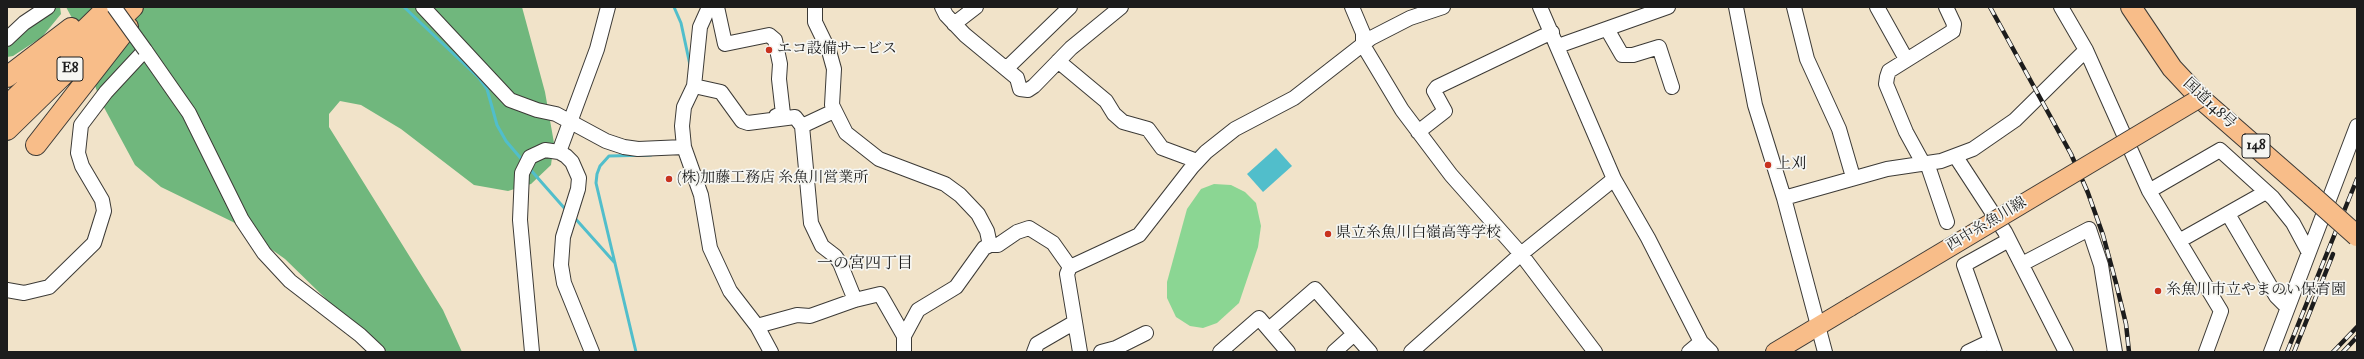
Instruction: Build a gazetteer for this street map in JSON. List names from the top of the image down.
{
  "streets": {
    "highway": ["E8", "国道148号", "148"],
    "main road": ["西中糸魚川線"]
  },
  "crossings": [
    ["国道148号", "西中糸魚川線"]
  ],
  "districts": ["一の宮四丁目"],
  "places": [
    "エコ設備サービス",
    "上刈",
    "(株)加藤工務店 糸魚川営業所",
    "県立糸魚川白嶺高等学校",
    "糸魚川市立やまのい保育園"
  ]
}
